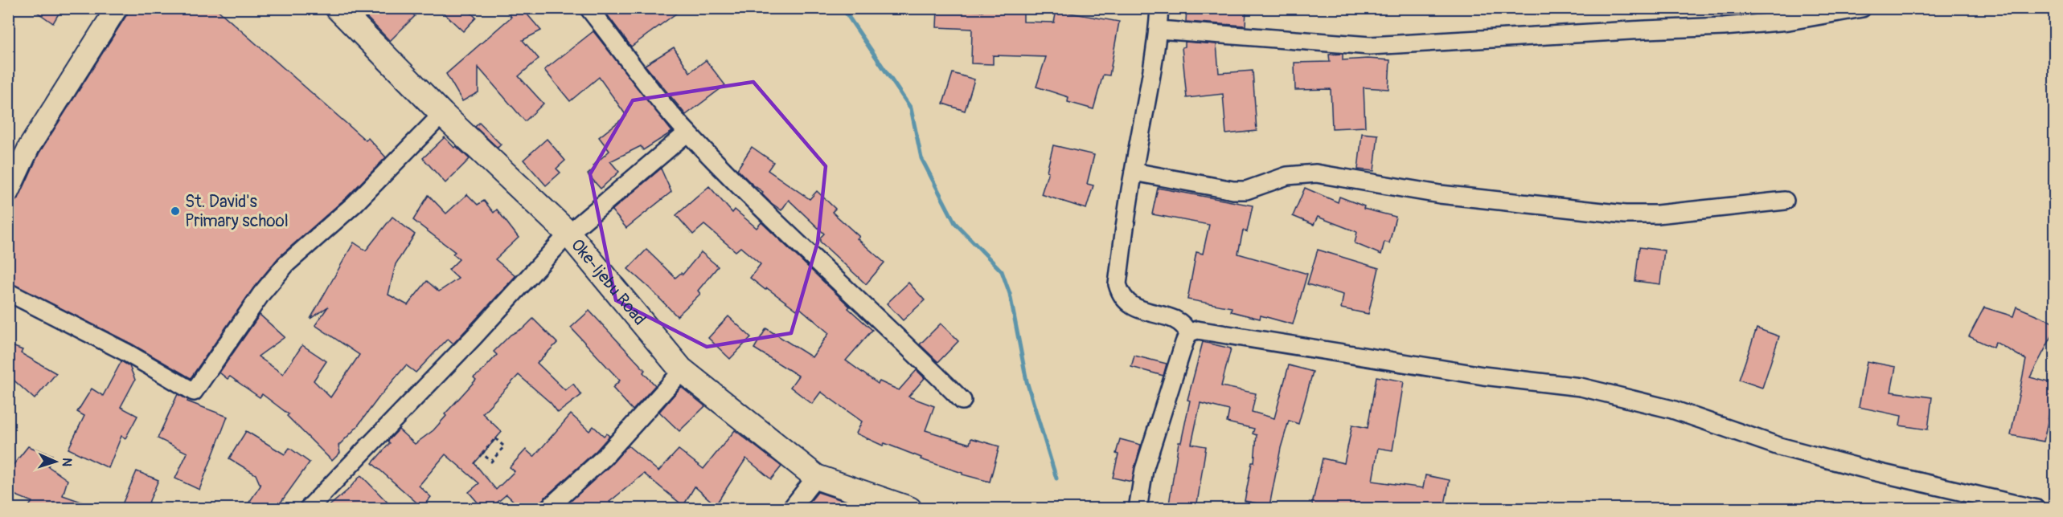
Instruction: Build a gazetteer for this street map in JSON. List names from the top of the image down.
{
  "streets": {
    "main road": ["Oke-Ijebu Road"]
  },
  "places": ["St. David's Primary school"],
  "north": "right"
}
